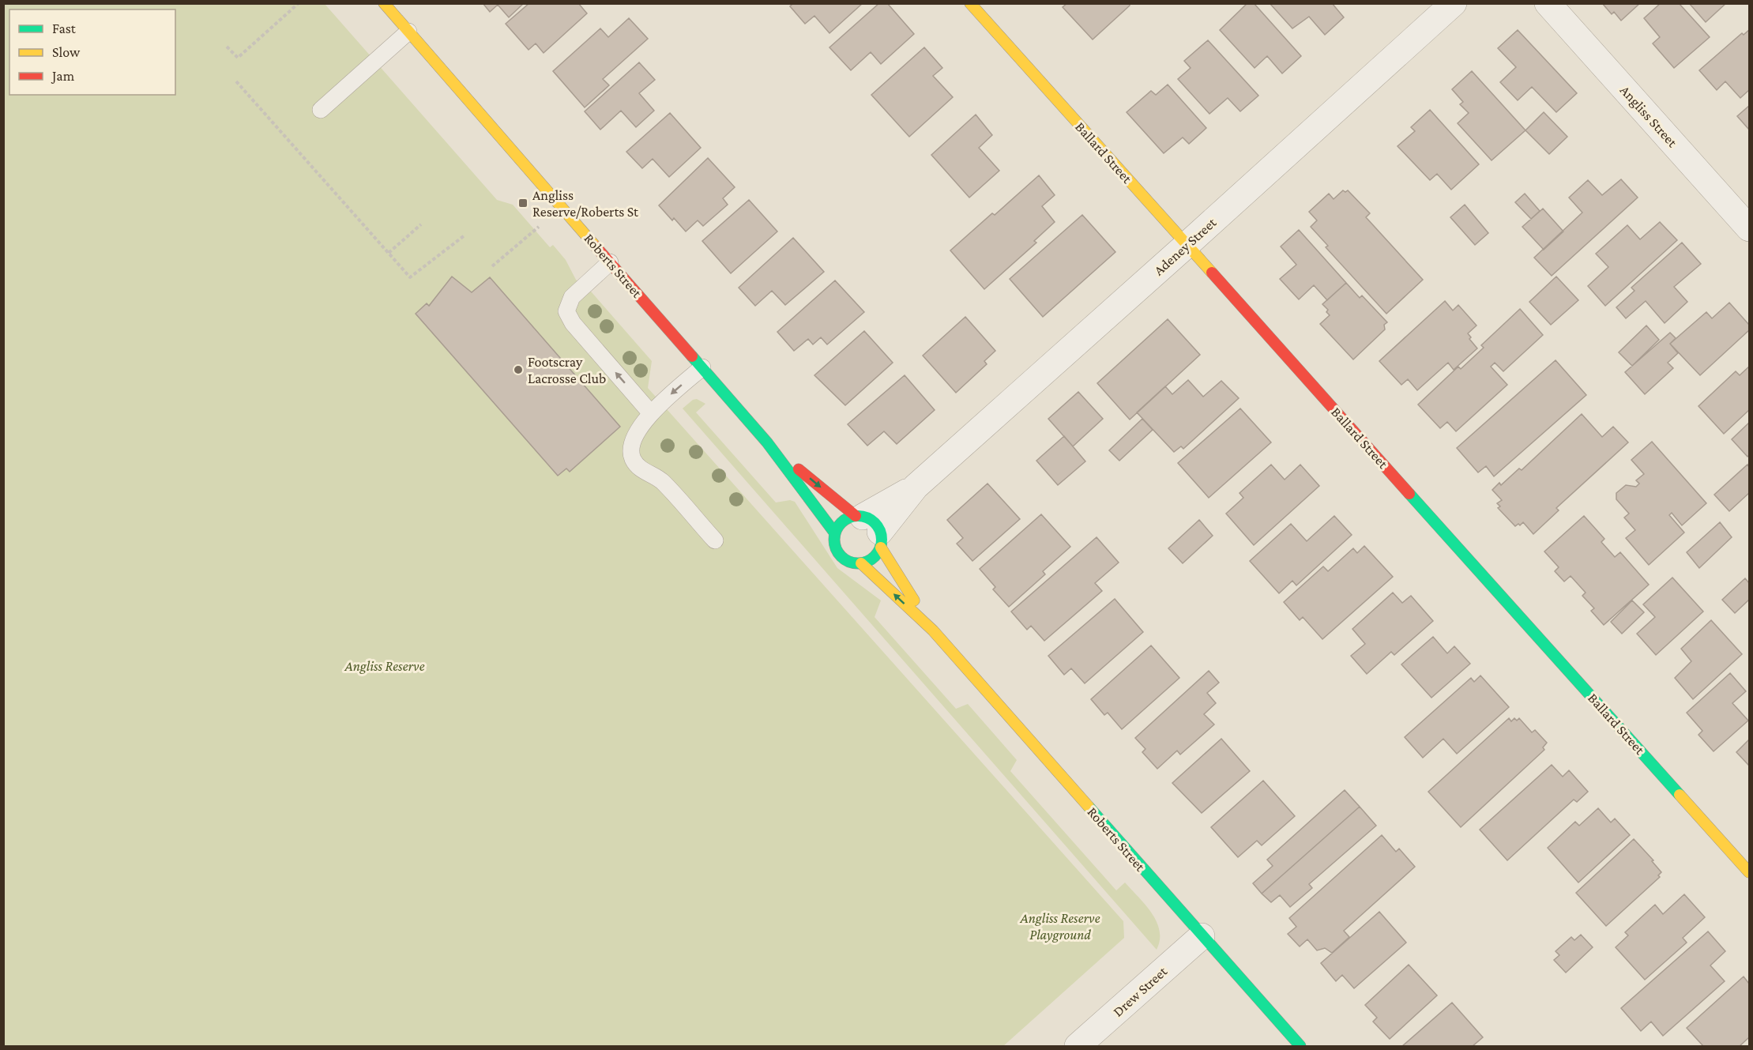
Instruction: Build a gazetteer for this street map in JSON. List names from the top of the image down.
{
  "streets": {
    "street": [
      "Angliss Street",
      "Ballard Street",
      "Adeney Street",
      "Roberts Street",
      "Drew Street"
    ]
  },
  "crossings": [
    ["Ballard Street", "Adeney Street"],
    ["Adeney Street", "Roberts Street"],
    ["Roberts Street", "Drew Street"]
  ],
  "parks": ["Angliss Reserve", "Angliss Reserve Playground"],
  "places": {
    "transit": ["Angliss Reserve/Roberts St"],
    "other": ["Footscray Lacrosse Club"]
  },
  "legend": ["Fast", "Slow", "Jam"]
}
